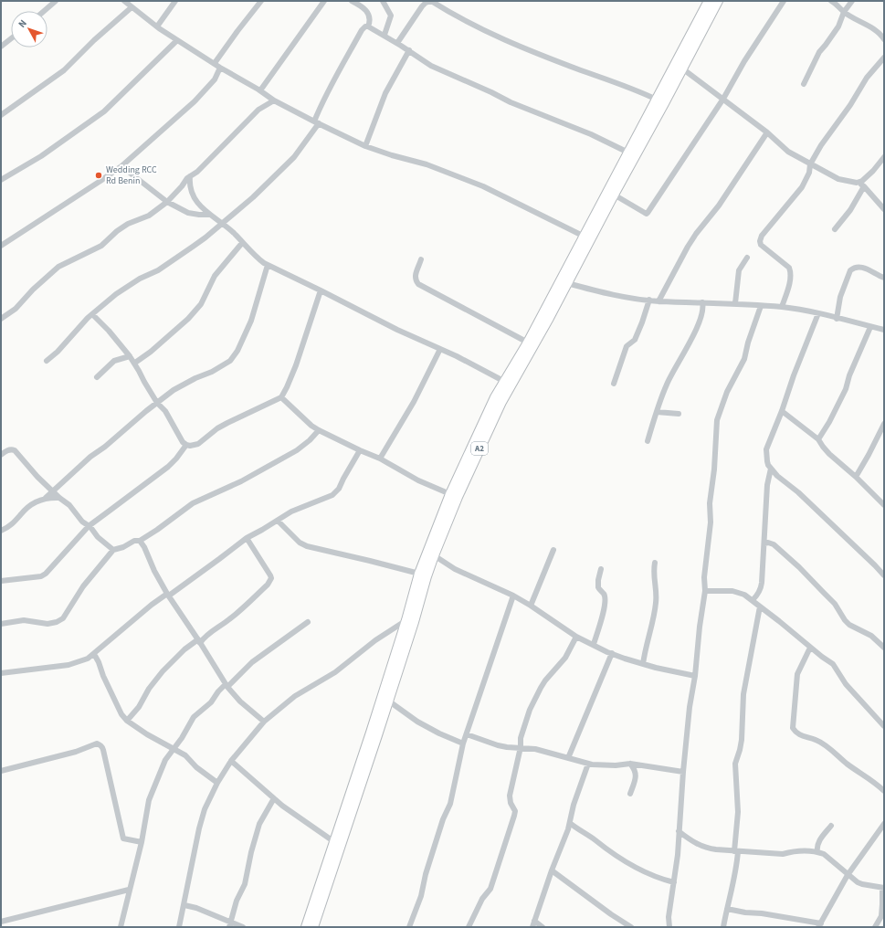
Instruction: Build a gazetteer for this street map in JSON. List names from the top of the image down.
{
  "streets": {
    "highway": ["A2"]
  },
  "places": ["Wedding RCC Rd Benin"],
  "north": "top left"
}
